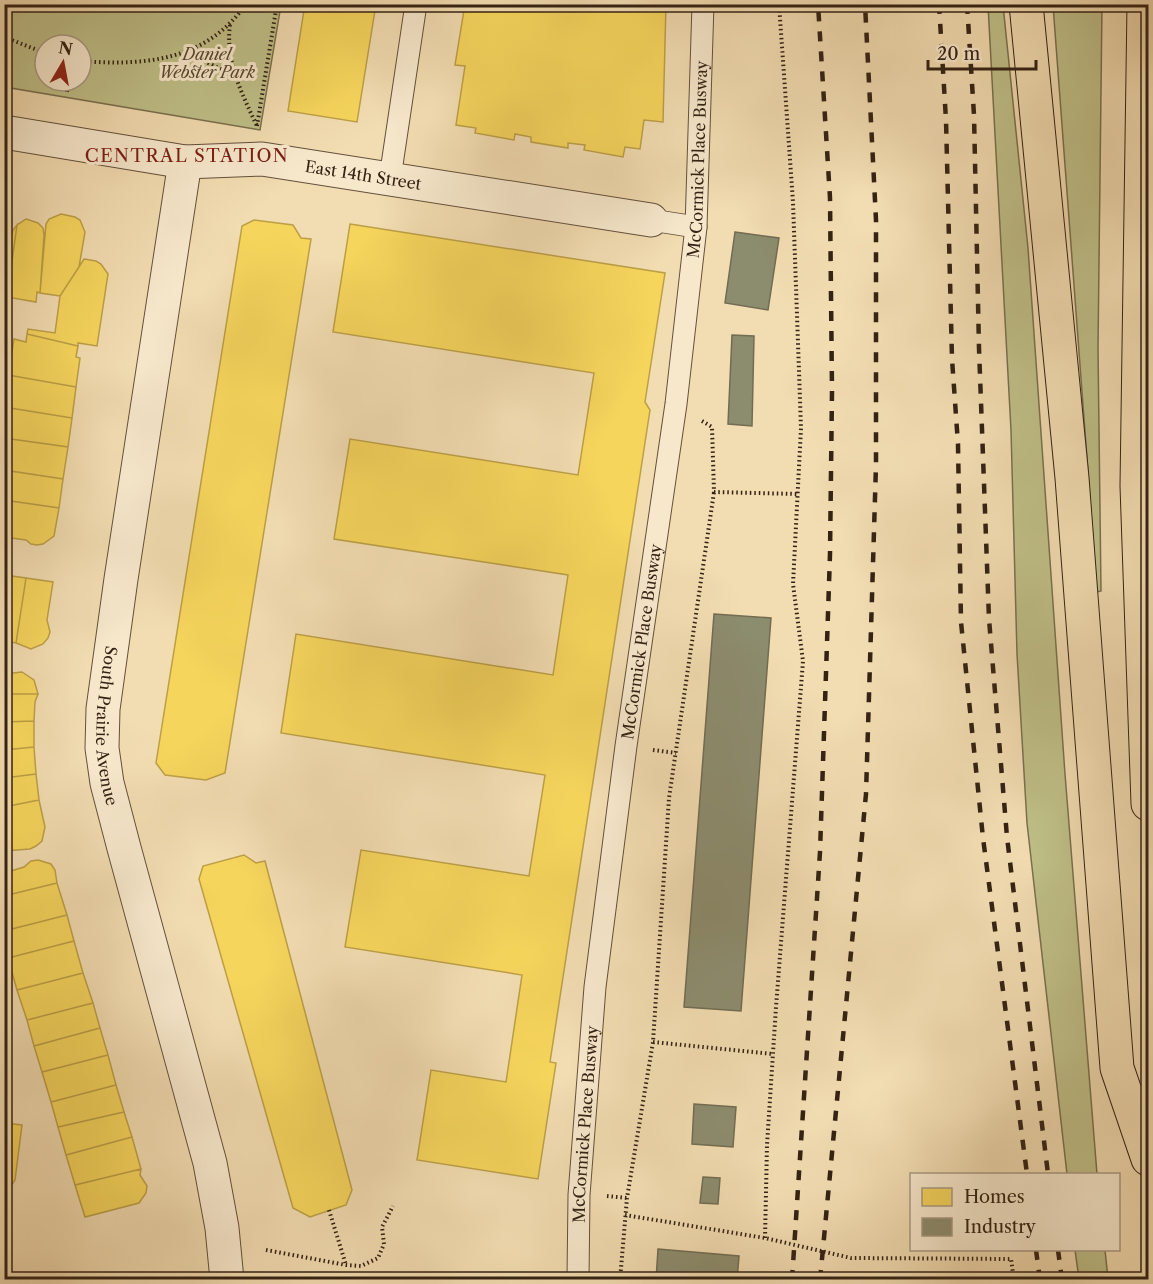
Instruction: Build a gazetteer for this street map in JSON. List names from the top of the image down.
{
  "streets": {
    "street": ["East 14th Street", "South Prairie Avenue"],
    "lane": ["McCormick Place Busway"]
  },
  "crossings": [
    ["East 14th Street", "South Prairie Avenue"]
  ],
  "districts": ["CENTRAL STATION"],
  "parks": ["Daniel Webster Park"],
  "legend": ["Homes", "Industry"],
  "scale_bar": "20 m",
  "north": "top"
}
